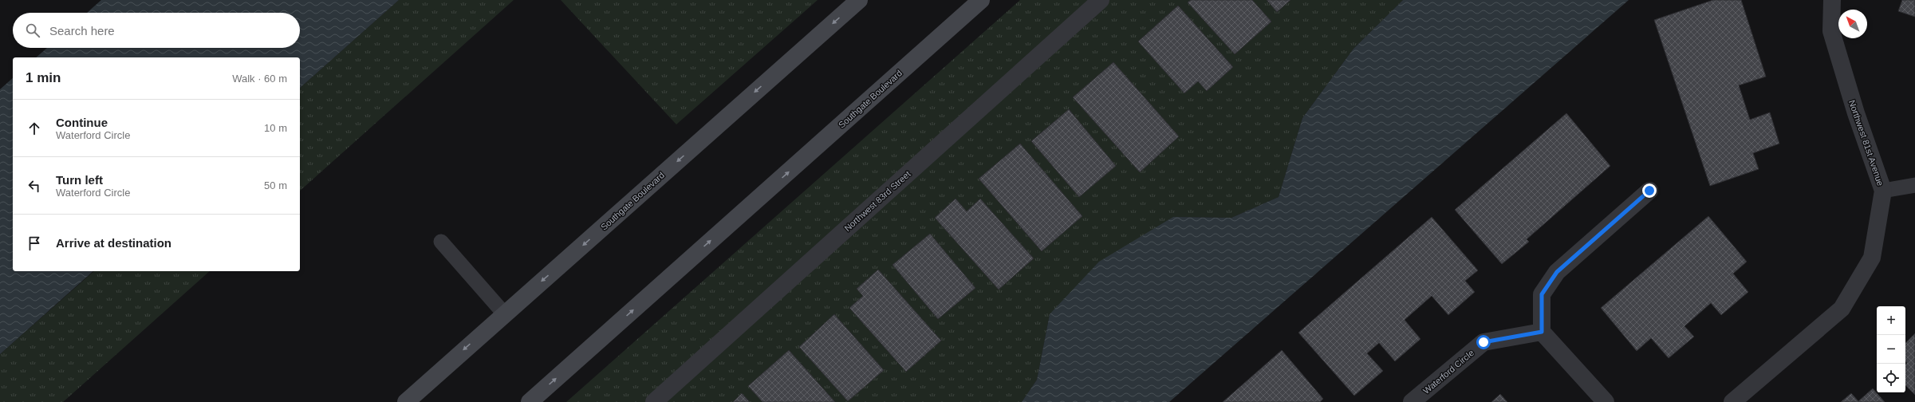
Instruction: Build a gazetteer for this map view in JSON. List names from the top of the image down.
{
  "streets": {
    "main road": ["Southgate Boulevard"],
    "street": ["Northwest 81st Avenue", "Northwest 83rd Street", "Waterford Circle"]
  },
  "north": "top left",
  "page": {
    "search": "Search here",
    "heading": ["1 min", "Walk · 60 m"],
    "list": [
      ["Continue", "Waterford Circle", "10 m"],
      ["Turn left", "Waterford Circle", "50 m"],
      "Arrive at destination"
    ],
    "map_buttons": ["+", "−"]
  }
}
